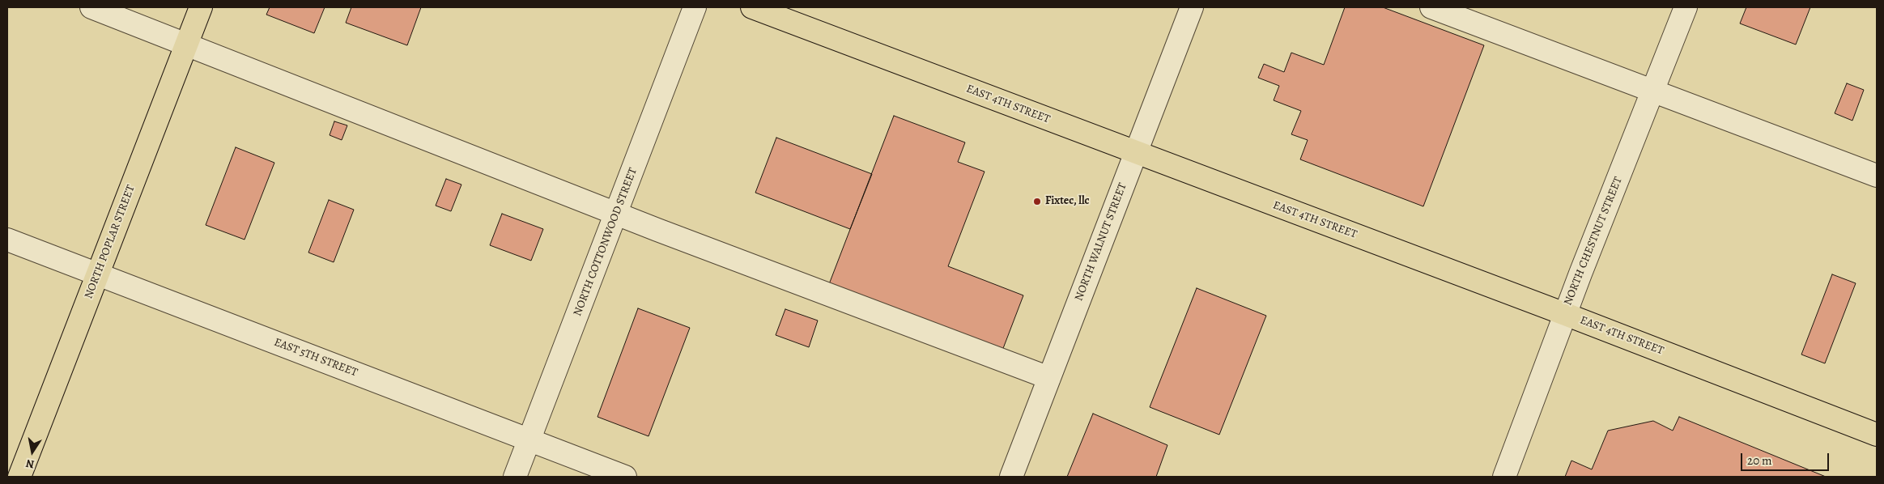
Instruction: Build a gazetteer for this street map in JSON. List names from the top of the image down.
{
  "streets": {
    "main road": ["EAST 4TH STREET", "NORTH POPLAR STREET"],
    "street": [
      "NORTH CHESTNUT STREET",
      "NORTH COTTONWOOD STREET",
      "NORTH WALNUT STREET",
      "EAST 5TH STREET"
    ]
  },
  "crossings": [
    ["EAST 4TH STREET", "NORTH CHESTNUT STREET"],
    ["EAST 4TH STREET", "NORTH WALNUT STREET"],
    ["NORTH POPLAR STREET", "EAST 5TH STREET"],
    ["NORTH COTTONWOOD STREET", "EAST 5TH STREET"]
  ],
  "places": ["Fixtec, llc"],
  "scale_bar": "20 m",
  "north": "bottom"
}
